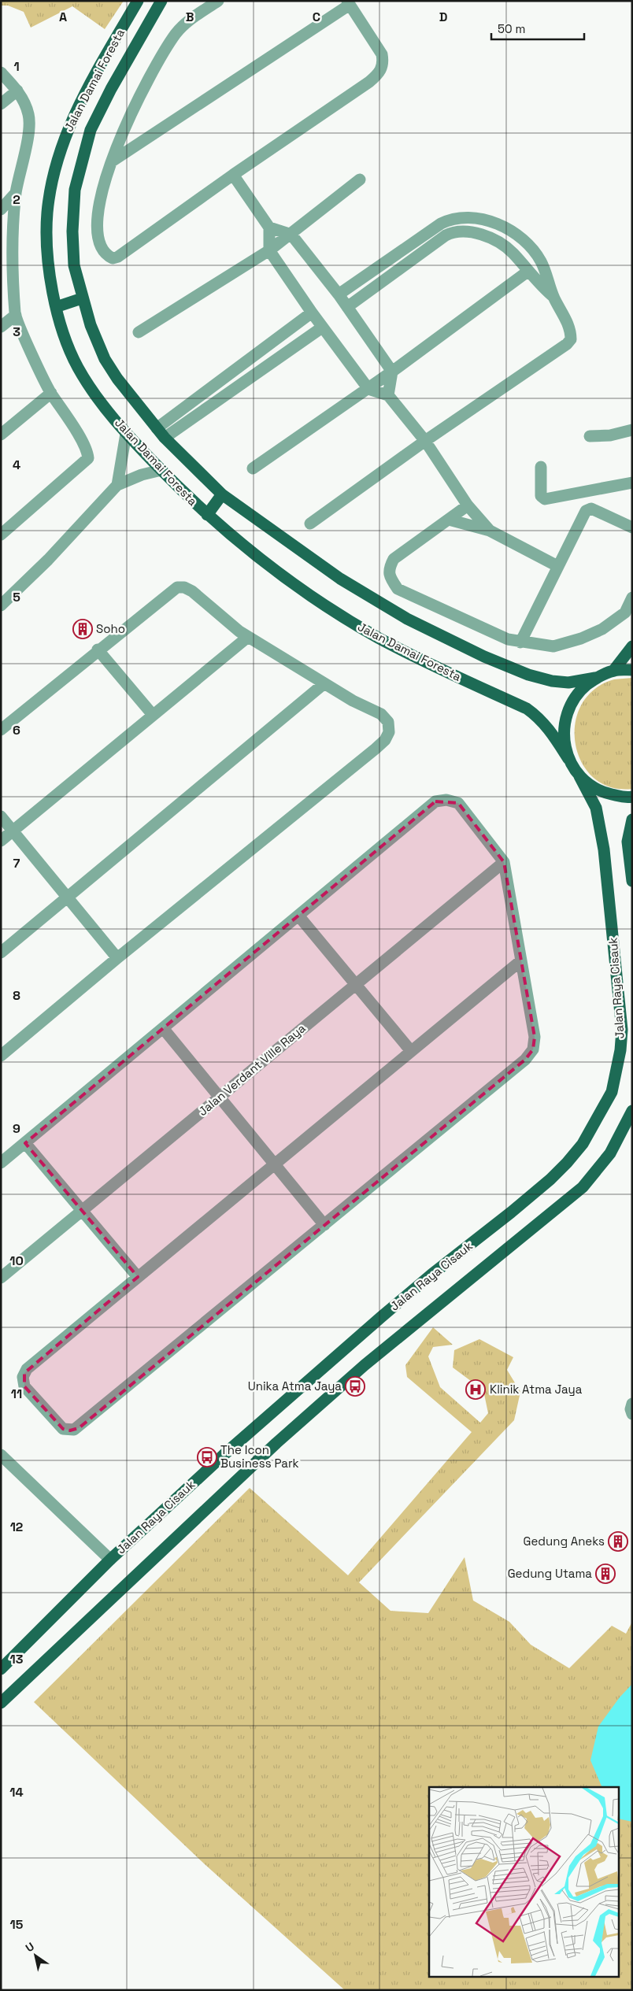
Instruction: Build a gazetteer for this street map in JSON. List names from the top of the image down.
{
  "streets": {
    "main road": ["Jalan Damai Foresta", "Jalan Raya Cisauk"],
    "street": ["Jalan Verdant Ville Raya"]
  },
  "crossings": [
    ["Jalan Damai Foresta", "Jalan Raya Cisauk"]
  ],
  "places": {
    "building": ["Soho", "Gedung Aneks", "Gedung Utama"],
    "bus stop": ["Unika Atma Jaya", "The Icon Business Park"],
    "hospital": ["Klinik Atma Jaya"]
  },
  "scale_bar": "50 m",
  "north": "top left",
  "grid": {
    "columns": [
      "A",
      "B",
      "C",
      "D"
    ],
    "rows": [
      "1",
      "2",
      "3",
      "4",
      "5",
      "6",
      "7",
      "8",
      "9",
      "10",
      "11",
      "12",
      "13",
      "14",
      "15"
    ]
  }
}
